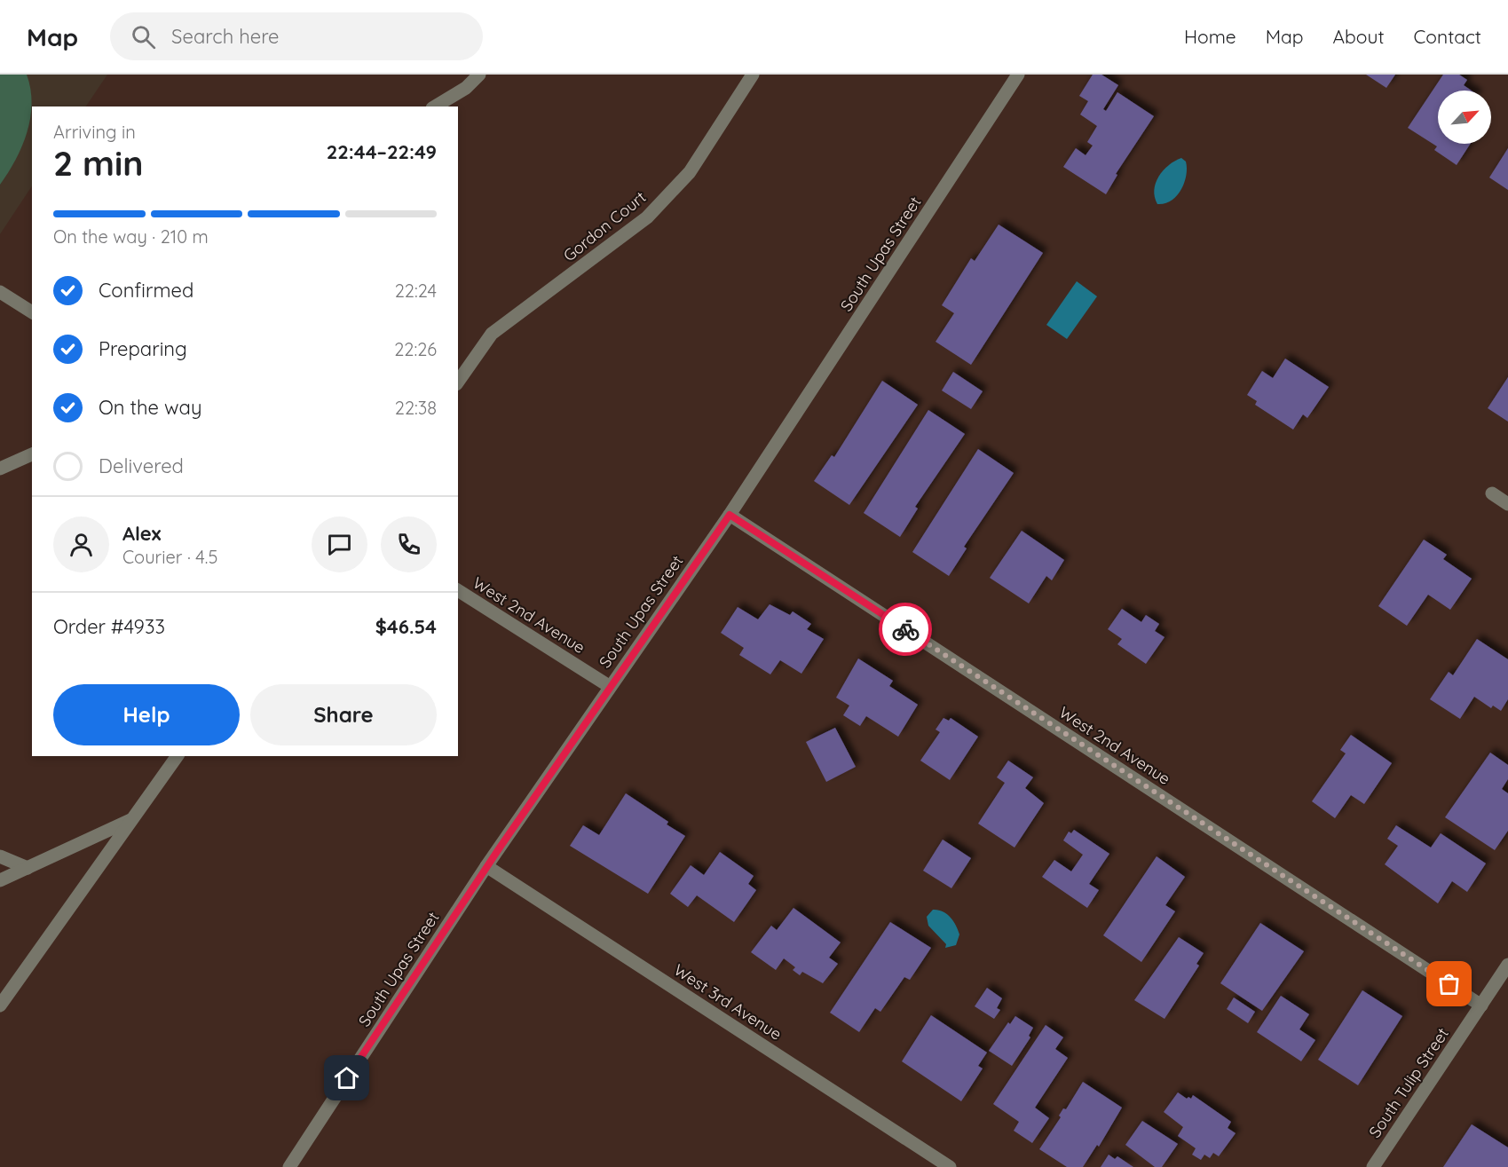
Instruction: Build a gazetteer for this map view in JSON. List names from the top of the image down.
{
  "streets": {
    "street": [
      "Gordon Court",
      "South Upas Street",
      "West 2nd Avenue",
      "West 3rd Avenue",
      "South Tulip Street"
    ]
  },
  "crossings": [
    ["South Upas Street", "West 2nd Avenue"],
    ["South Upas Street", "West 3rd Avenue"],
    ["West 2nd Avenue", "South Tulip Street"]
  ],
  "north": "top right",
  "page": {
    "header": "Map",
    "search": "Search here",
    "nav": [
      "Home",
      "Map",
      "About",
      "Contact"
    ],
    "heading": ["2 min", "Arriving in", "22:44–22:49"],
    "panel": [
      "Alex",
      "Courier · 4.5",
      "Order #4933",
      "$46.54"
    ],
    "bar": "On the way · 210 m",
    "list": [
      ["Confirmed", "22:24"],
      ["Preparing", "22:26"],
      ["On the way", "22:38"],
      "Delivered"
    ],
    "buttons": ["Help", "Share"]
  }
}
